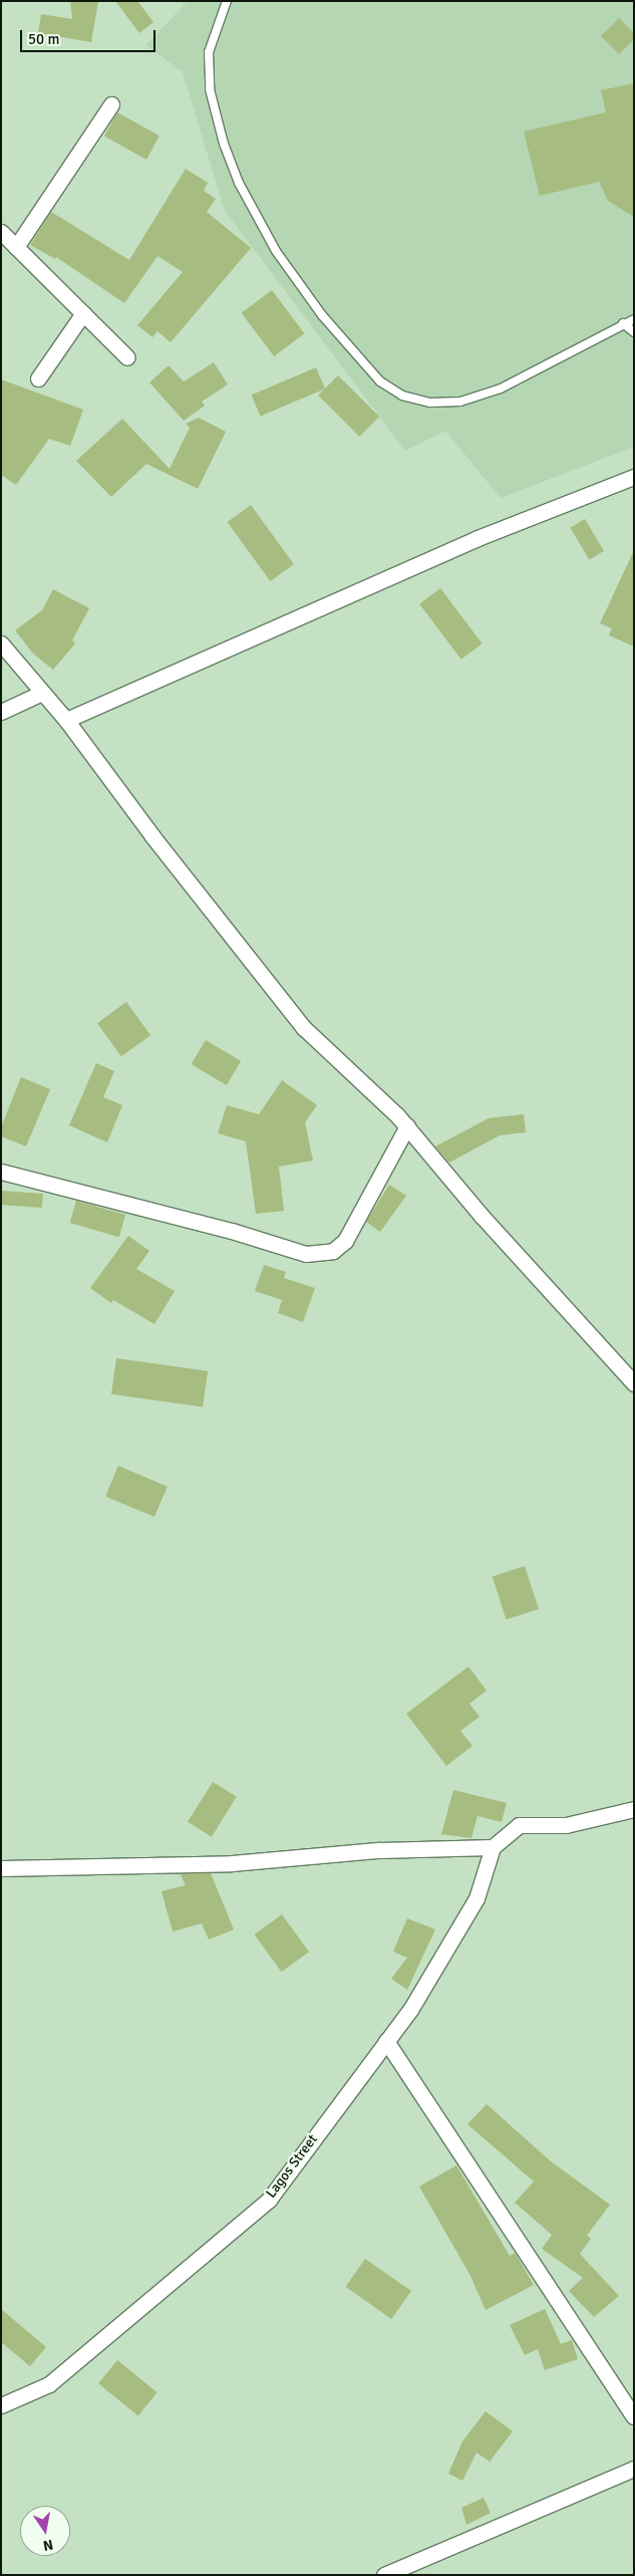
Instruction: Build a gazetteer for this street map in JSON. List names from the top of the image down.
{
  "streets": {
    "street": ["Lagos Street"]
  },
  "scale_bar": "50 m",
  "north": "bottom"
}
